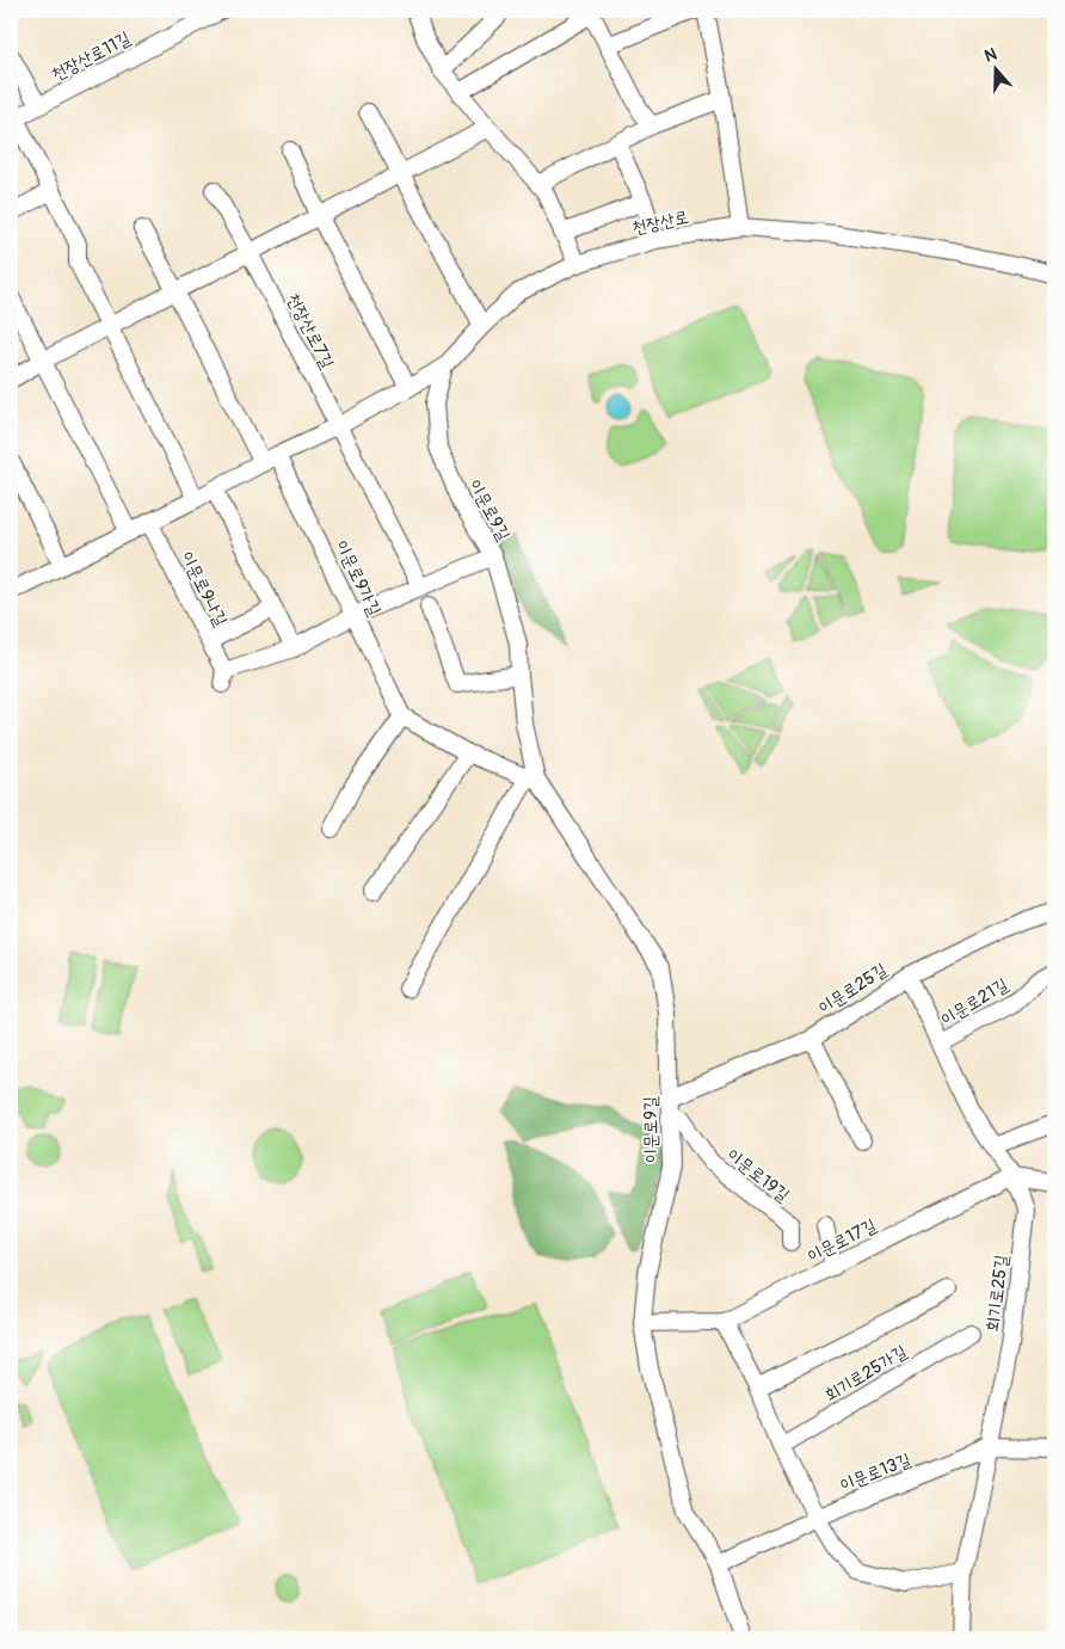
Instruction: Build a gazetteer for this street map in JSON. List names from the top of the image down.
{
  "streets": {
    "street": [
      "천장산로11길",
      "천장산로",
      "천장산로7길",
      "이문로9길",
      "이문로9가길",
      "이문로9나길",
      "이문로25길",
      "이문로21길",
      "이문로19길",
      "이문로17길",
      "회기로25길",
      "회기로25가길",
      "이문로13길"
    ]
  },
  "crossings": [
    ["이문로9길", "이문로25길"],
    ["이문로9길", "이문로19길"],
    ["이문로9길", "이문로17길"],
    ["이문로9길", "이문로13길"],
    ["이문로25길", "이문로19길"],
    ["이문로25길", "회기로25길"],
    ["이문로21길", "회기로25길"],
    ["이문로17길", "회기로25길"],
    ["회기로25길", "이문로13길"]
  ],
  "north": "top"
}
